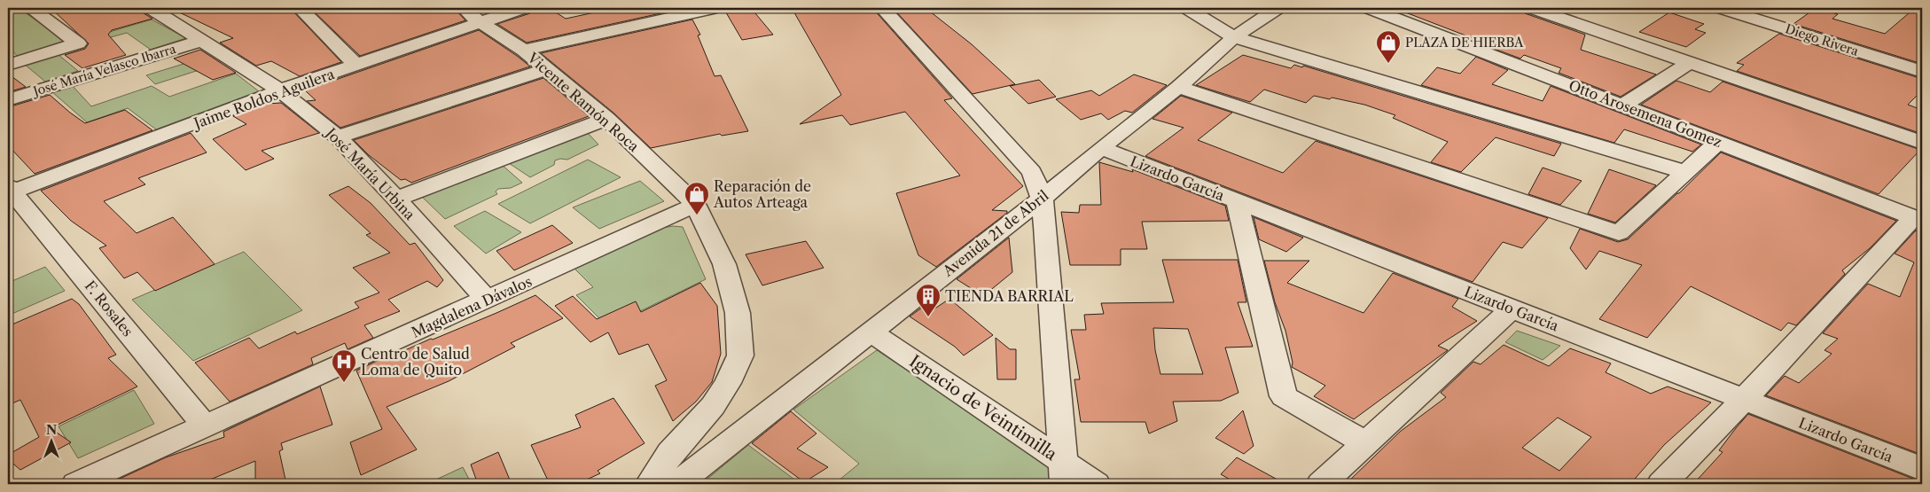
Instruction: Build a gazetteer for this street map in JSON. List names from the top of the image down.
{
  "streets": {
    "street": [
      "Diego Rivera",
      "José María Velasco Ibarra",
      "Jaime Roldos Aguilera",
      "Vicente Ramón Roca",
      "Otto Arosemena Gomez",
      "José María Urbina",
      "Lizardo García",
      "Avenida 21 de Abril",
      "Magdalena Dávalos",
      "F. Rosales",
      "Ignacio de Veintimilla"
    ]
  },
  "crossings": [
    ["José María Velasco Ibarra", "José María Urbina"],
    ["Jaime Roldos Aguilera", "Vicente Ramón Roca"],
    ["Jaime Roldos Aguilera", "José María Urbina"],
    ["Jaime Roldos Aguilera", "F. Rosales"],
    ["Vicente Ramón Roca", "Magdalena Dávalos"],
    ["José María Urbina", "Magdalena Dávalos"],
    ["Lizardo García", "Avenida 21 de Abril"],
    ["Avenida 21 de Abril", "Ignacio de Veintimilla"],
    ["Magdalena Dávalos", "F. Rosales"]
  ],
  "places": {
    "shop": ["PLAZA DE HIERBA", "Reparación de Autos Arteaga"],
    "building": ["TIENDA BARRIAL"],
    "hospital": ["Centro de Salud Loma de Quito"]
  },
  "north": "top"
}
